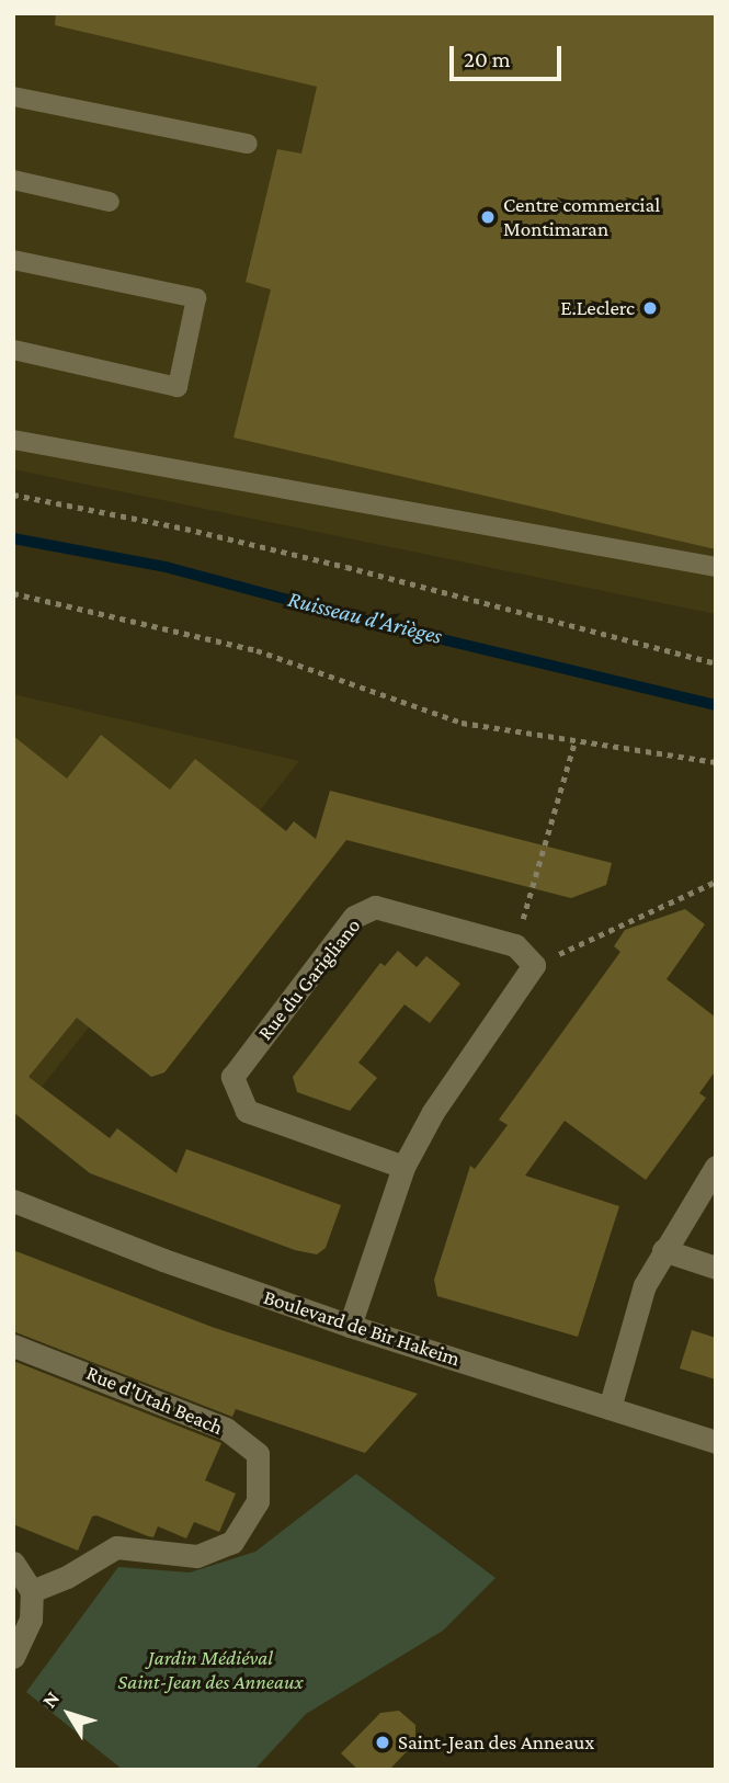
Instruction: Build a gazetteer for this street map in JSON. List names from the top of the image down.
{
  "streets": {
    "street": ["Rue du Garigliano", "Boulevard de Bir Hakeim", "Rue d'Utah Beach"]
  },
  "water": ["Ruisseau d'Arièges"],
  "parks": ["Jardin Médiéval Saint-Jean des Anneaux"],
  "places": ["Centre commercial Montimaran", "E.Leclerc", "Saint-Jean des Anneaux"],
  "scale_bar": "20 m",
  "north": "top left"
}
